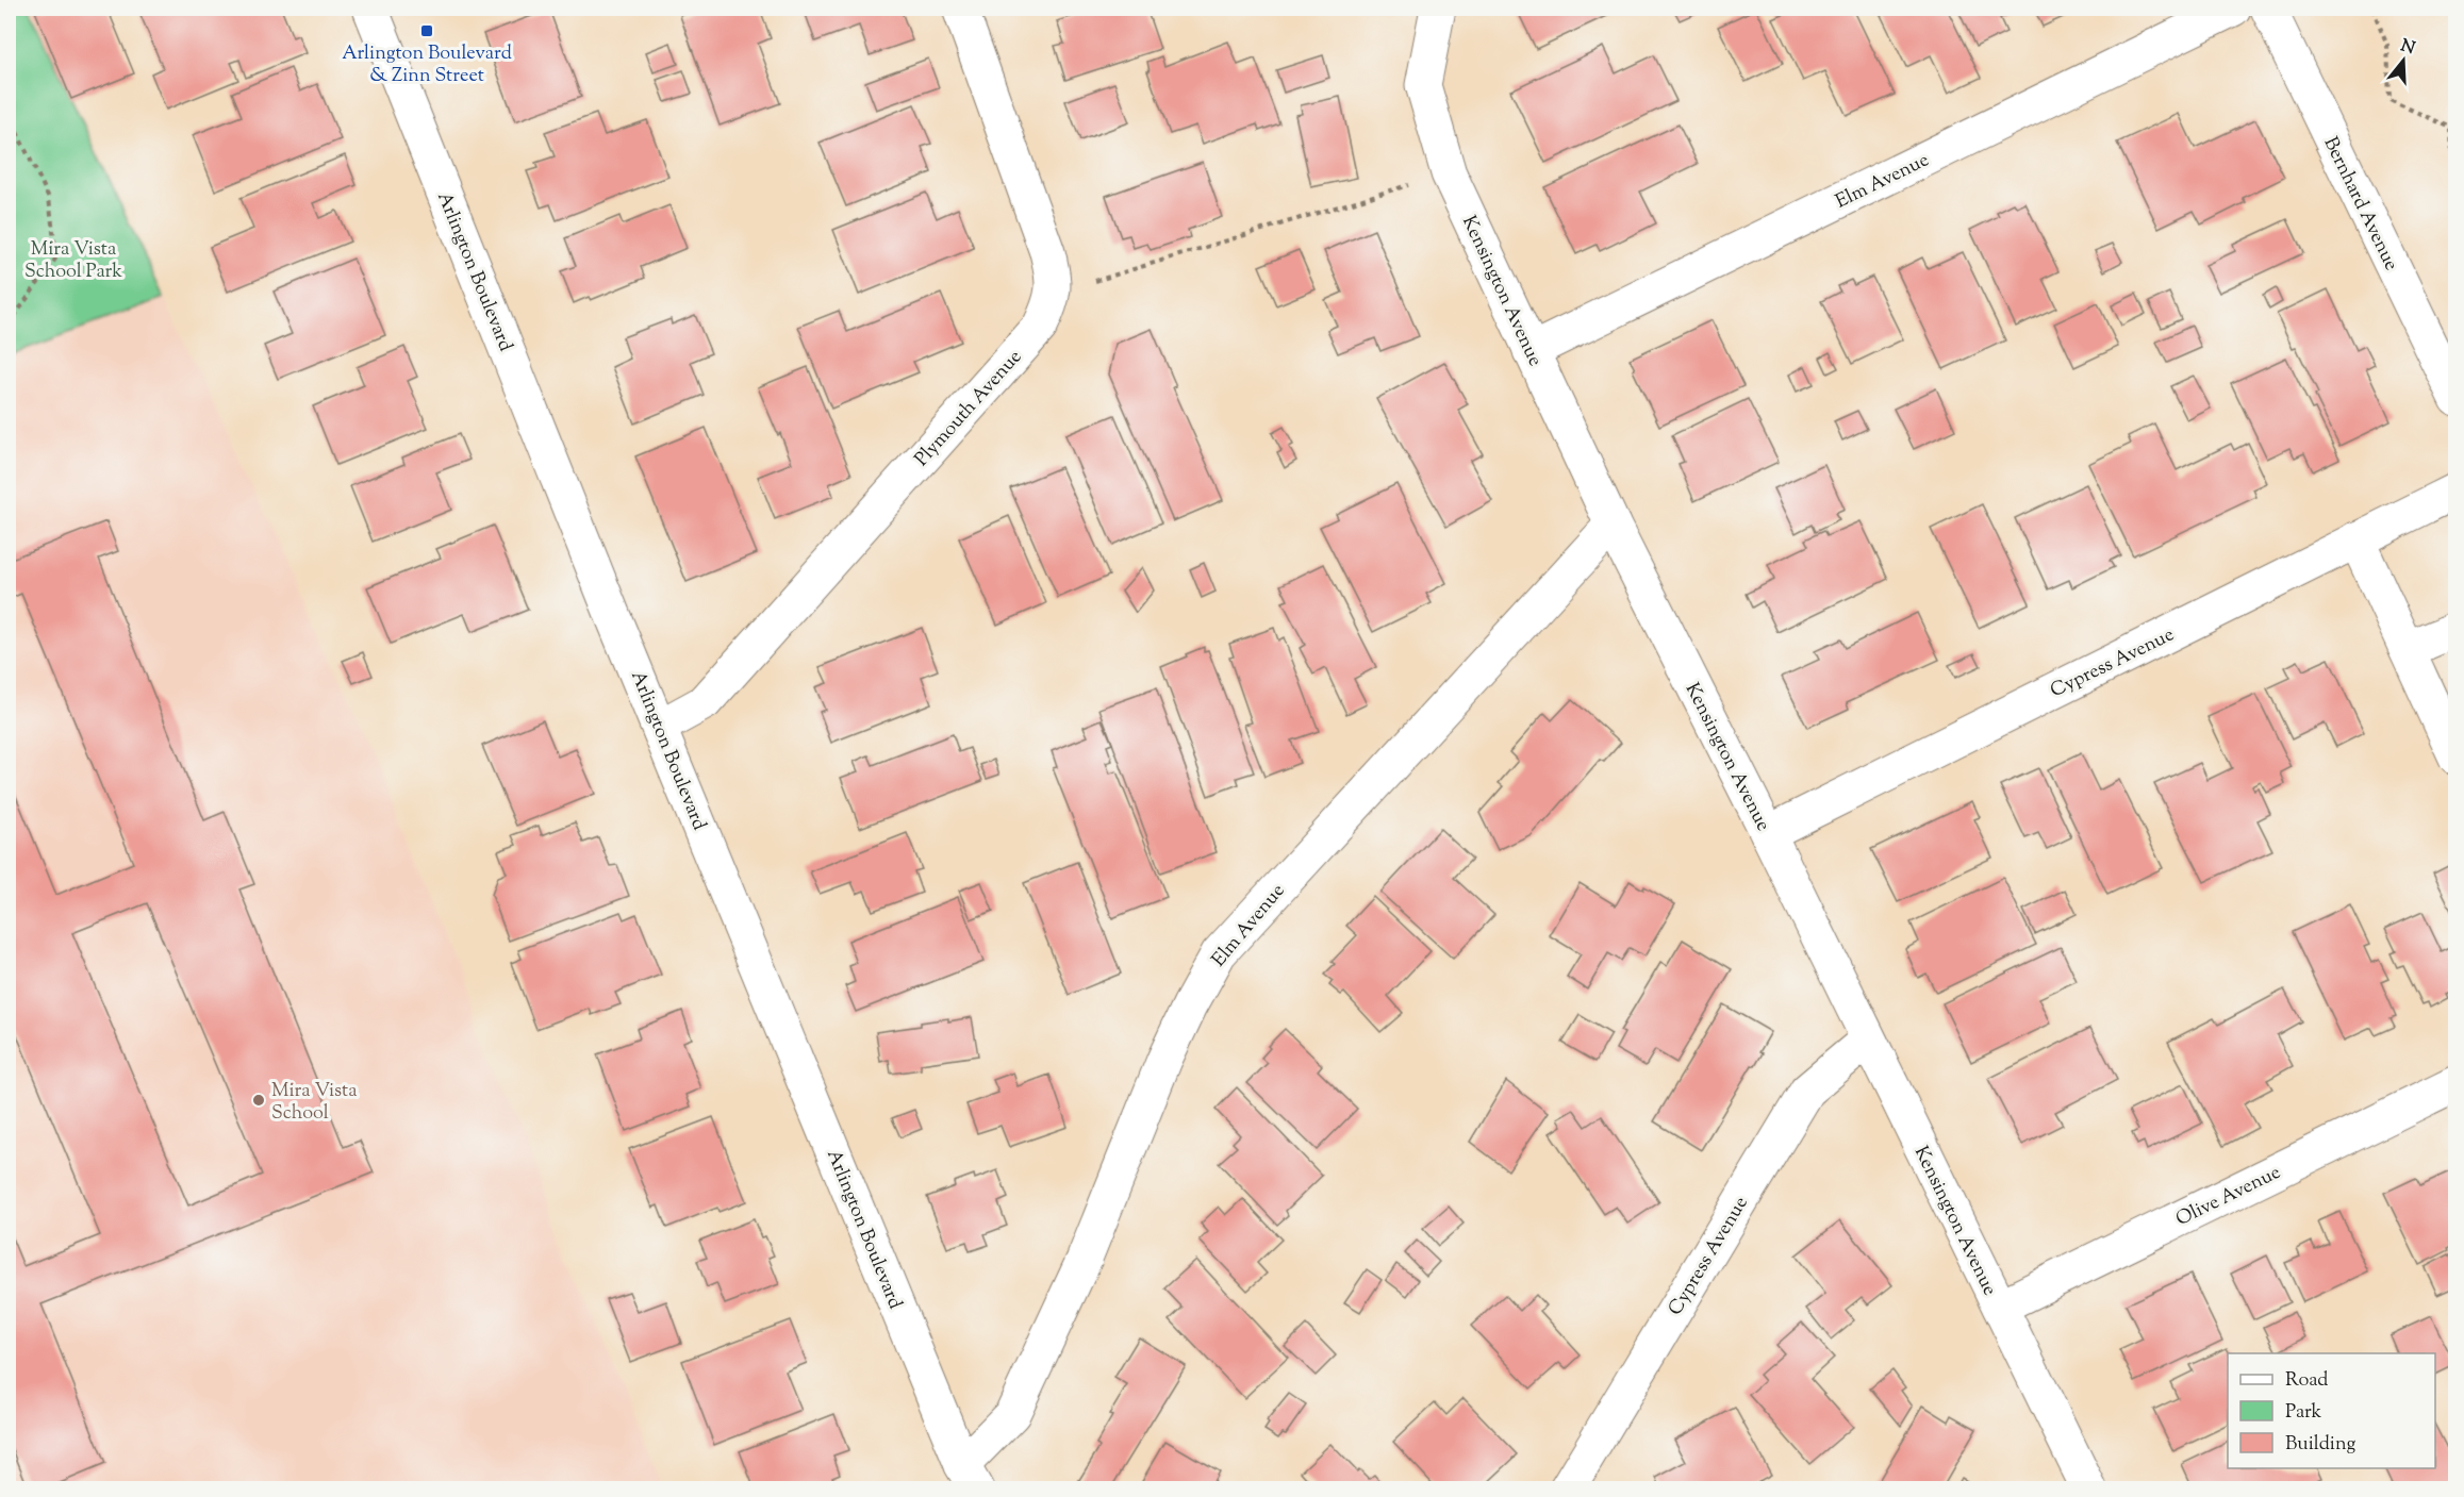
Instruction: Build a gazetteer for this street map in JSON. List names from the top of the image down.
{
  "streets": {
    "street": [
      "Elm Avenue",
      "Bernhard Avenue",
      "Arlington Boulevard",
      "Kensington Avenue",
      "Plymouth Avenue",
      "Cypress Avenue",
      "Olive Avenue"
    ]
  },
  "crossings": [
    ["Elm Avenue", "Arlington Boulevard"],
    ["Elm Avenue", "Kensington Avenue"],
    ["Arlington Boulevard", "Plymouth Avenue"],
    ["Kensington Avenue", "Cypress Avenue"],
    ["Kensington Avenue", "Olive Avenue"]
  ],
  "parks": ["Mira Vista School Park"],
  "places": {
    "transit": ["Arlington Boulevard & Zinn Street"],
    "other": ["Mira Vista School"]
  },
  "legend": ["Road", "Park", "Building"],
  "north": "top"
}
